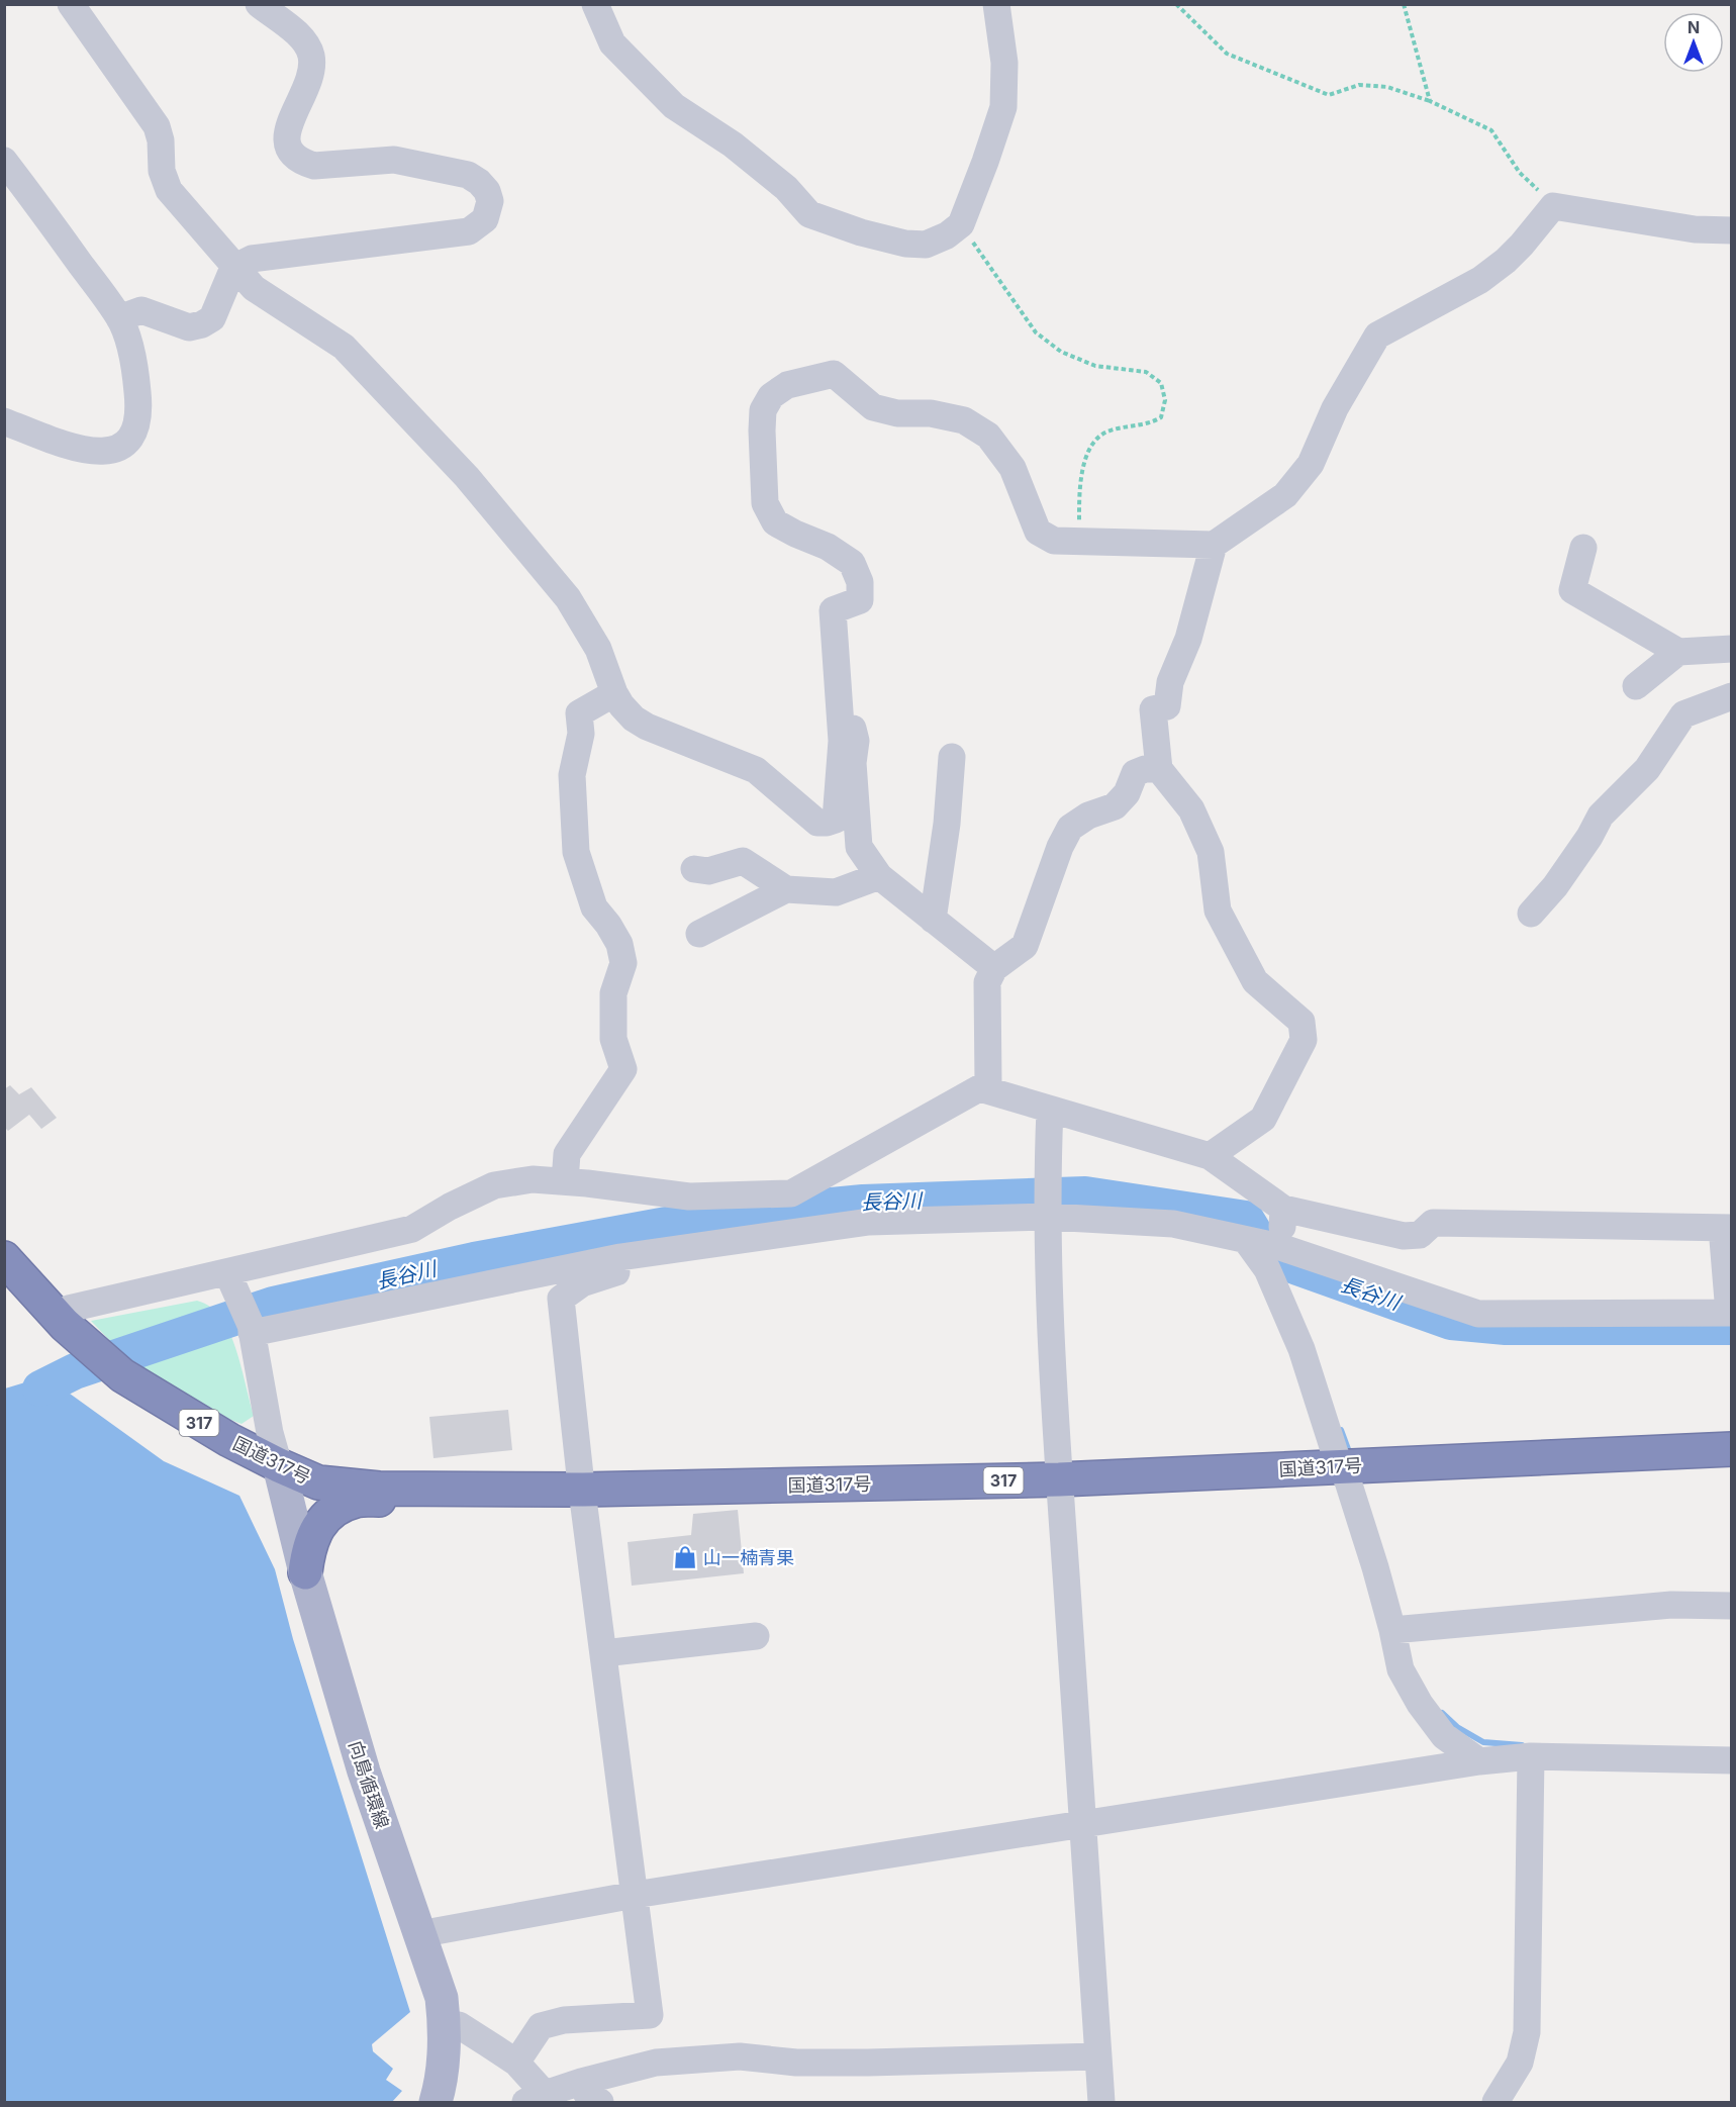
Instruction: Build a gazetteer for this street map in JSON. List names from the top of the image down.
{
  "streets": {
    "highway": ["317", "国道317号"],
    "main road": ["向島循環線"]
  },
  "crossings": [
    ["国道317号", "向島循環線"]
  ],
  "water": ["長谷川"],
  "places": {
    "shop": ["山一楠青果"]
  },
  "north": "top"
}
